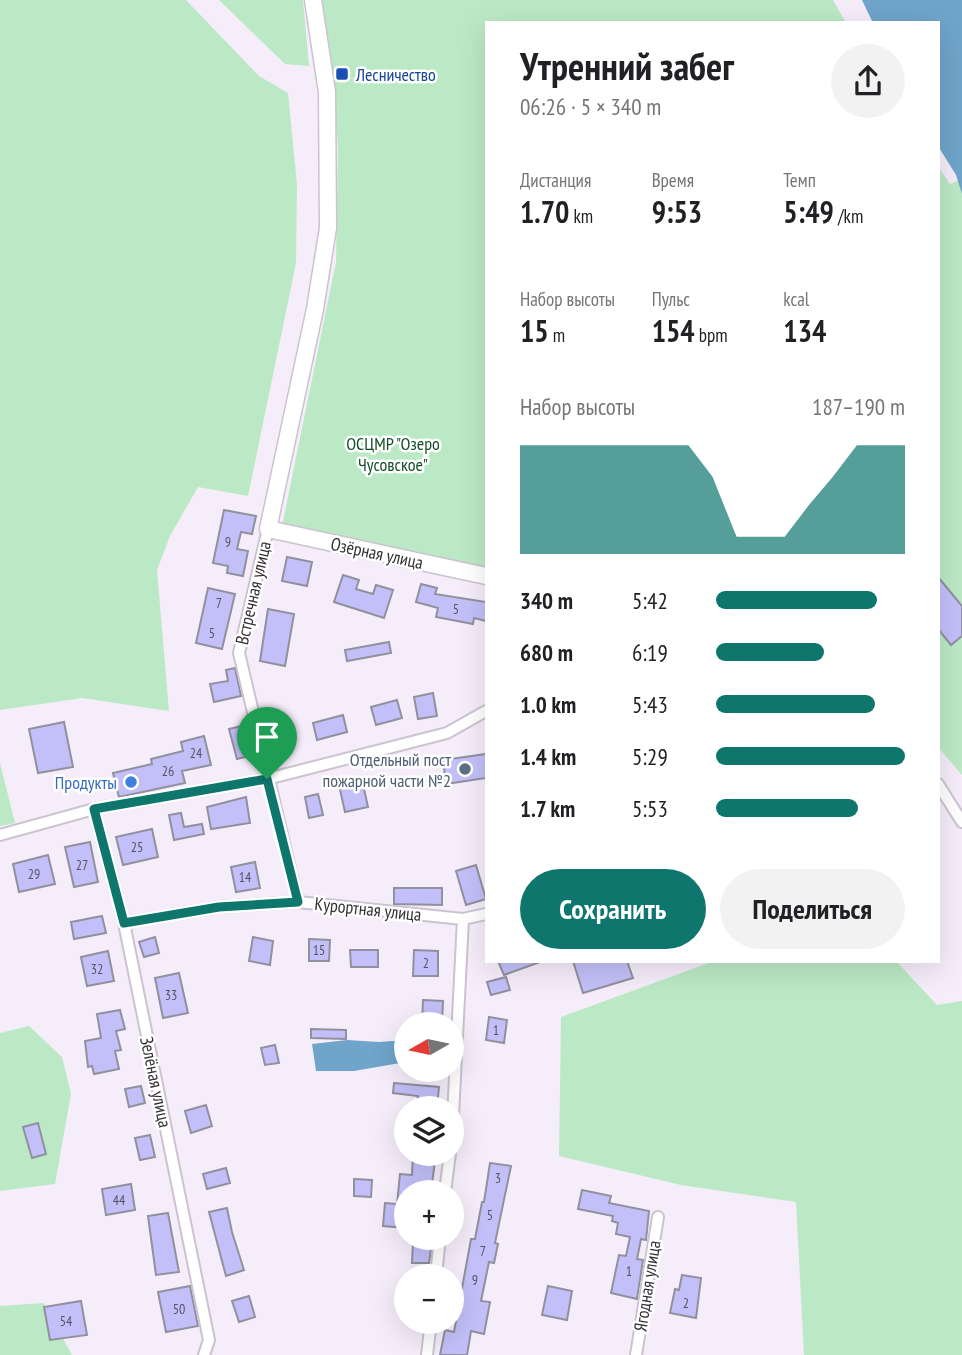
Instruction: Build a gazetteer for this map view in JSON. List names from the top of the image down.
{
  "streets": {
    "street": [
      "Озёрная улица",
      "Встречная улица",
      "Курортная улица",
      "Зелёная улица",
      "Ягодная улица"
    ]
  },
  "crossings": [
    ["Озёрная улица", "Встречная улица"],
    ["Встречная улица", "Курортная улица"],
    ["Курортная улица", "Зелёная улица"]
  ],
  "parks": ["ОСЦМР \"Озеро Чусовское\""],
  "places": {
    "transit": ["Лесничество"],
    "other": ["Отдельный пост пожарной части №2", "Продукты"]
  },
  "house_numbers": [
    "9",
    "7",
    "5",
    "5",
    "24",
    "26",
    "25",
    "27",
    "29",
    "14",
    "15",
    "2",
    "32",
    "33",
    "1",
    "3",
    "44",
    "5",
    "7",
    "1",
    "9",
    "2",
    "50",
    "54"
  ],
  "north": "left",
  "page": {
    "heading": ["Утренний забег", "06:26 · 5 × 340 m"],
    "stats": [
      ["Дистанция", "1.70 km"],
      ["Время", "9:53"],
      ["Темп", "5:49 /km"],
      ["Набор высоты", "15 m"],
      ["Пульс", "154 bpm"],
      ["kcal", "134"]
    ],
    "chart": ["Набор высоты", "187–190 m"],
    "list": [
      {
        "name": "340 m",
        "note": "5:42"
      },
      {
        "name": "680 m",
        "note": "6:19"
      },
      {
        "name": "1.0 km",
        "note": "5:43"
      },
      {
        "name": "1.4 km",
        "note": "5:29"
      },
      {
        "name": "1.7 km",
        "note": "5:53"
      }
    ],
    "buttons": ["Сохранить", "Поделиться"],
    "map_buttons": ["+", "−"]
  }
}
